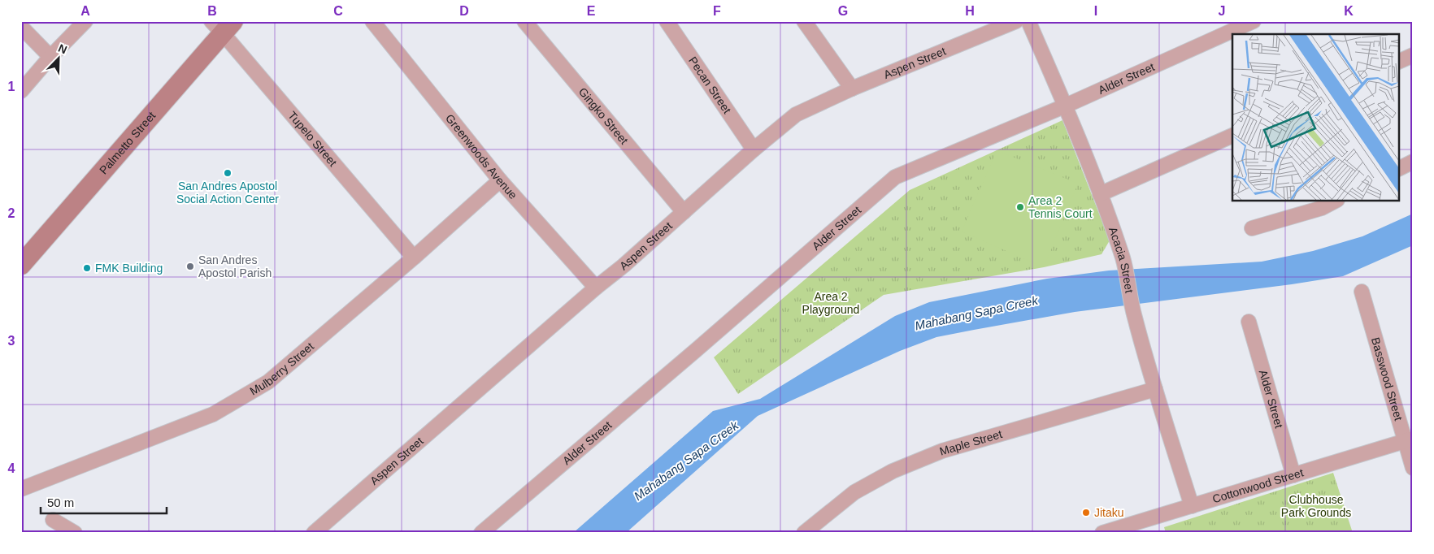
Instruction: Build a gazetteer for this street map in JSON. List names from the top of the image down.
{
  "streets": {
    "street": [
      "Aspen Street",
      "Alder Street",
      "Pecan Street",
      "Gingko Street",
      "Tupelo Street",
      "Palmetto Street",
      "Greenwoods Avenue",
      "Acacia Street",
      "Mulberry Street",
      "Basswood Street",
      "Maple Street",
      "Cottonwood Street"
    ]
  },
  "crossings": [
    ["Aspen Street", "Pecan Street"],
    ["Aspen Street", "Gingko Street"],
    ["Aspen Street", "Greenwoods Avenue"],
    ["Alder Street", "Acacia Street"],
    ["Alder Street", "Cottonwood Street"],
    ["Tupelo Street", "Palmetto Street"],
    ["Tupelo Street", "Mulberry Street"],
    ["Greenwoods Avenue", "Mulberry Street"],
    ["Acacia Street", "Maple Street"],
    ["Acacia Street", "Cottonwood Street"],
    ["Basswood Street", "Cottonwood Street"]
  ],
  "water": ["Mahabang Sapa Creek"],
  "parks": ["Area 2 Playground", "Clubhouse Park Grounds"],
  "places": [
    "San Andres Apostol Social Action Center",
    "Area 2 Tennis Court",
    "San Andres Apostol Parish",
    "FMK Building",
    "Jitaku"
  ],
  "scale_bar": "50 m",
  "north": "top right",
  "grid": {
    "columns": [
      "A",
      "B",
      "C",
      "D",
      "E",
      "F",
      "G",
      "H",
      "I",
      "J",
      "K"
    ],
    "rows": [
      "1",
      "2",
      "3",
      "4"
    ]
  }
}
